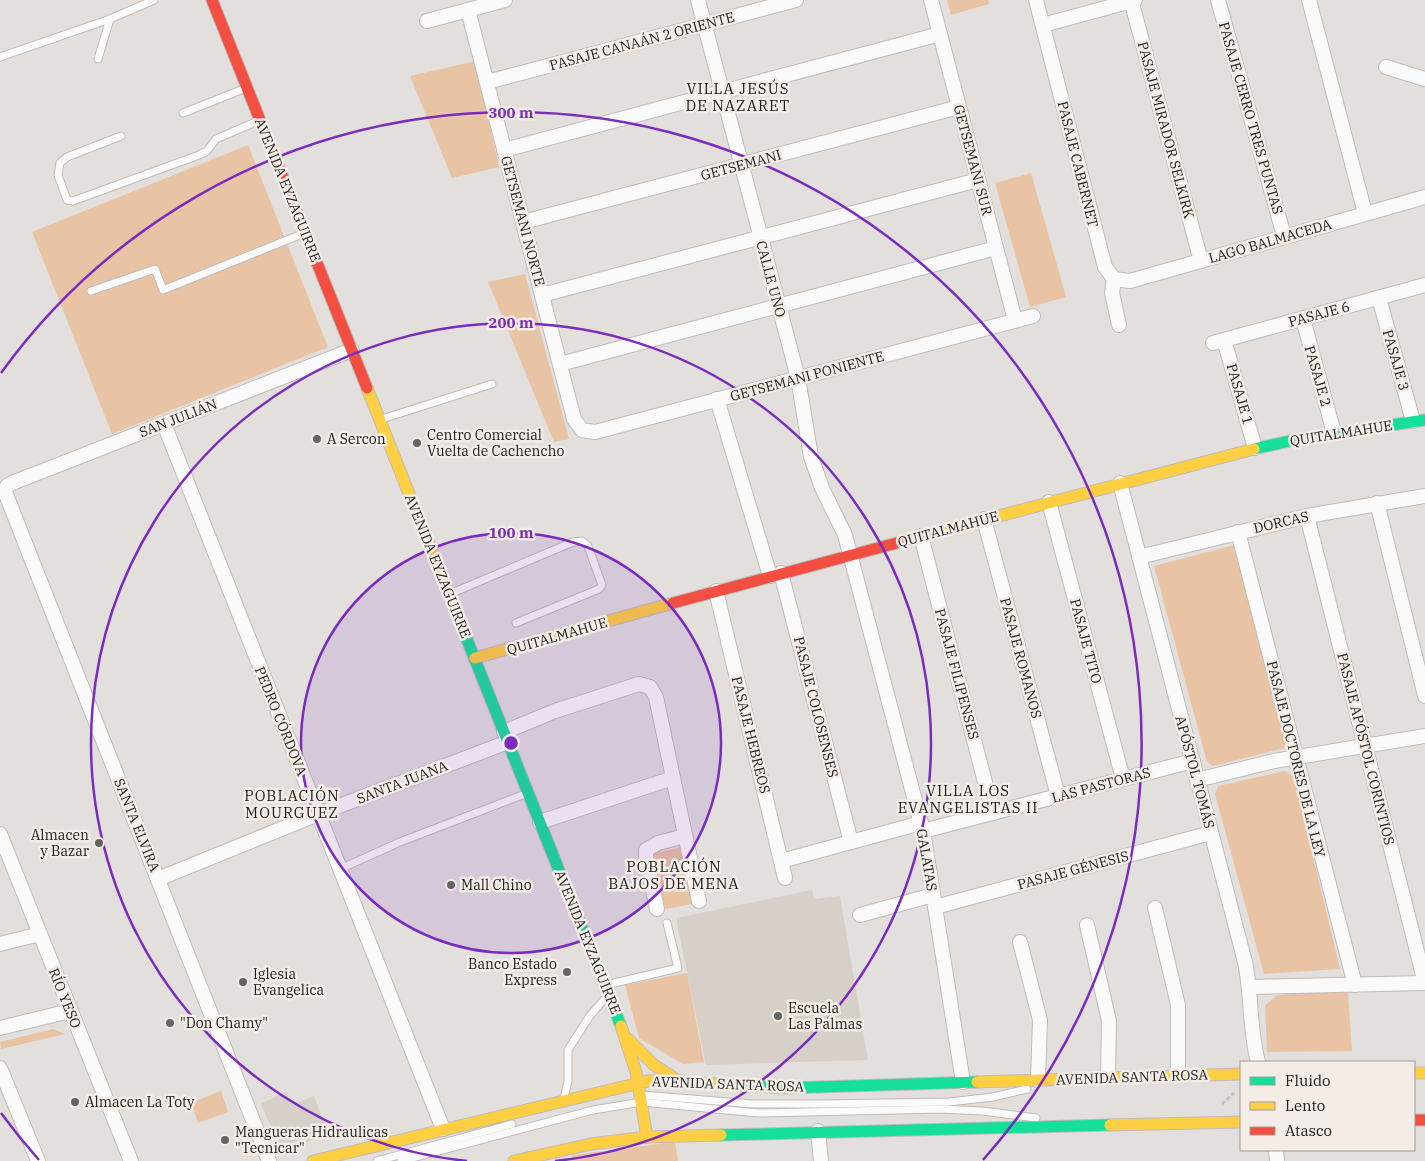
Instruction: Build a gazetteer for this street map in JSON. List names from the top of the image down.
{
  "streets": {
    "main road": ["AVENIDA EYZAGUIRRE", "QUITALMAHUE", "AVENIDA SANTA ROSA"],
    "street": [
      "PASAJE CANAÁN 2 ORIENTE",
      "PASAJE CERRO TRES PUNTAS",
      "PASAJE MIRADOR SELKIRK",
      "GETSEMANI SUR",
      "PASAJE CABERNET",
      "GETSEMANI",
      "GETSEMANI NORTE",
      "LAGO BALMACEDA",
      "CALLE UNO",
      "PASAJE 6",
      "PASAJE 3",
      "GETSEMANI PONIENTE",
      "PASAJE 2",
      "PASAJE 1",
      "SAN JULIÁN",
      "DORCAS",
      "PASAJE TITO",
      "PASAJE ROMANOS",
      "PASAJE FILIPENSES",
      "PASAJE COLOSENSES",
      "PEDRO CÓRDOVA",
      "PASAJE HEBREOS",
      "PASAJE APÓSTOL CORINTIOS",
      "PASAJE DOCTORES DE LA LEY",
      "APÓSTOL TOMÁS",
      "SANTA JUANA",
      "LAS PASTORAS",
      "SANTA ELVIRA",
      "GALATAS",
      "PASAJE GÉNESIS",
      "RÍO YESO"
    ]
  },
  "crossings": [
    ["PASAJE CANAÁN 2 ORIENTE", "GETSEMANI NORTE"],
    ["PASAJE CANAÁN 2 ORIENTE", "CALLE UNO"],
    ["PASAJE CERRO TRES PUNTAS", "LAGO BALMACEDA"],
    ["PASAJE MIRADOR SELKIRK", "LAGO BALMACEDA"],
    ["GETSEMANI SUR", "GETSEMANI"],
    ["GETSEMANI SUR", "GETSEMANI PONIENTE"],
    ["PASAJE CABERNET", "LAGO BALMACEDA"],
    ["GETSEMANI", "GETSEMANI NORTE"],
    ["GETSEMANI", "CALLE UNO"],
    ["AVENIDA EYZAGUIRRE", "SAN JULIÁN"],
    ["AVENIDA EYZAGUIRRE", "QUITALMAHUE"],
    ["AVENIDA EYZAGUIRRE", "SANTA JUANA"],
    ["AVENIDA EYZAGUIRRE", "AVENIDA SANTA ROSA"],
    ["GETSEMANI NORTE", "GETSEMANI PONIENTE"],
    ["CALLE UNO", "GETSEMANI PONIENTE"],
    ["CALLE UNO", "QUITALMAHUE"],
    ["CALLE UNO", "GALATAS"],
    ["PASAJE 6", "PASAJE 3"],
    ["PASAJE 6", "PASAJE 2"],
    ["PASAJE 6", "PASAJE 1"],
    ["PASAJE 3", "QUITALMAHUE"],
    ["GETSEMANI PONIENTE", "PASAJE COLOSENSES"],
    ["PASAJE 2", "QUITALMAHUE"],
    ["PASAJE 1", "QUITALMAHUE"],
    ["SAN JULIÁN", "PEDRO CÓRDOVA"],
    ["SAN JULIÁN", "SANTA ELVIRA"],
    ["QUITALMAHUE", "PASAJE TITO"],
    ["QUITALMAHUE", "PASAJE ROMANOS"],
    ["QUITALMAHUE", "PASAJE FILIPENSES"],
    ["QUITALMAHUE", "PASAJE COLOSENSES"],
    ["QUITALMAHUE", "PASAJE HEBREOS"],
    ["QUITALMAHUE", "APÓSTOL TOMÁS"],
    ["QUITALMAHUE", "GALATAS"],
    ["DORCAS", "PASAJE APÓSTOL CORINTIOS"],
    ["DORCAS", "PASAJE DOCTORES DE LA LEY"],
    ["DORCAS", "APÓSTOL TOMÁS"],
    ["PASAJE TITO", "LAS PASTORAS"],
    ["PASAJE ROMANOS", "LAS PASTORAS"],
    ["PASAJE FILIPENSES", "LAS PASTORAS"],
    ["PASAJE COLOSENSES", "LAS PASTORAS"],
    ["PEDRO CÓRDOVA", "SANTA JUANA"],
    ["PEDRO CÓRDOVA", "AVENIDA SANTA ROSA"],
    ["PASAJE HEBREOS", "LAS PASTORAS"],
    ["APÓSTOL TOMÁS", "LAS PASTORAS"],
    ["APÓSTOL TOMÁS", "PASAJE GÉNESIS"],
    ["SANTA JUANA", "SANTA ELVIRA"],
    ["LAS PASTORAS", "GALATAS"],
    ["GALATAS", "PASAJE GÉNESIS"],
    ["GALATAS", "AVENIDA SANTA ROSA"]
  ],
  "districts": [
    "VILLA JESÚS DE NAZARET",
    "VILLA LOS EVANGELISTAS II",
    "POBLACIÓN MOURGUEZ",
    "POBLACIÓN BAJOS DE MENA"
  ],
  "places": [
    "A Sercon",
    "Centro Comercial Vuelta de Cachencho",
    "Almacen y Bazar",
    "Mall Chino",
    "Banco Estado Express",
    "Iglesia Evangelica",
    "Escuela Las Palmas",
    "\"Don Chamy\"",
    "Almacen La Toty",
    "Mangueras Hidraulicas \"Tecnicar\""
  ],
  "legend": ["Fluido", "Lento", "Atasco"],
  "rings": ["300 m", "200 m", "100 m"]
}
